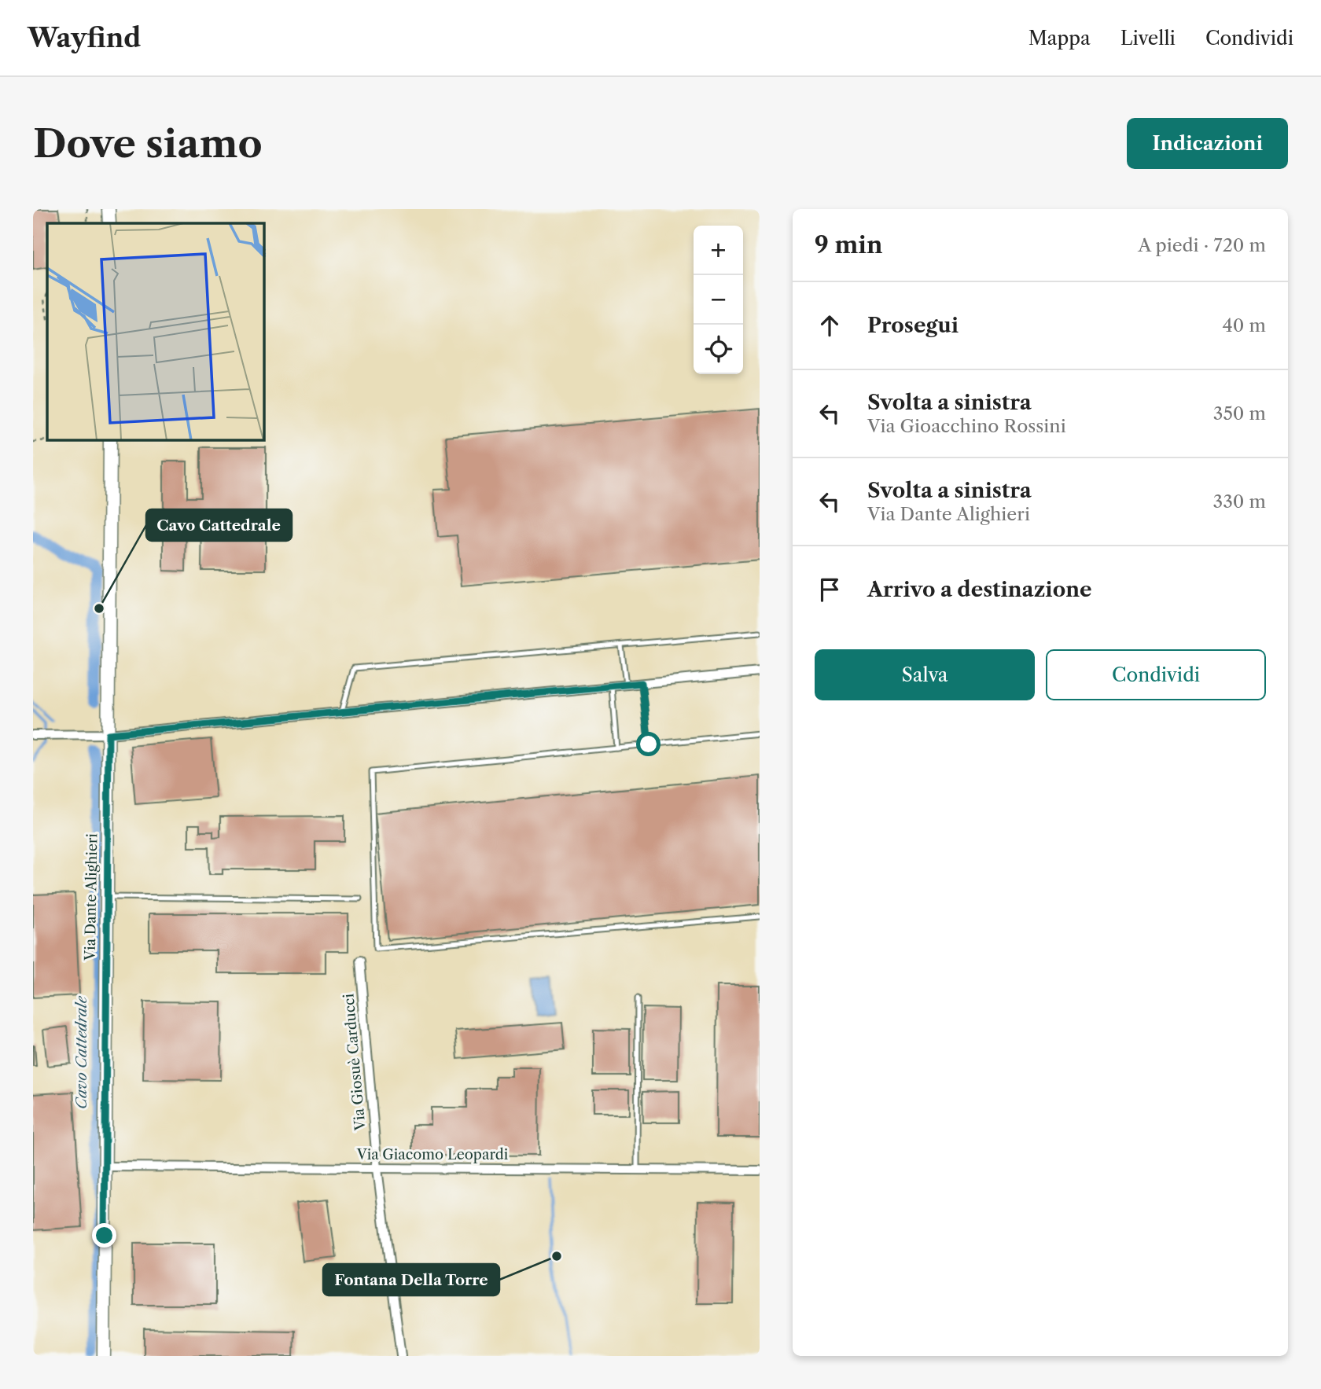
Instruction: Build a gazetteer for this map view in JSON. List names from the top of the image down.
{
  "streets": {
    "main road": ["Via Dante Alighieri"],
    "street": ["Via Giosuè Carducci", "Via Giacomo Leopardi"]
  },
  "crossings": [
    ["Via Dante Alighieri", "Via Giacomo Leopardi"],
    ["Via Giosuè Carducci", "Via Giacomo Leopardi"]
  ],
  "water": ["Cavo Cattedrale"],
  "places": ["Cavo Cattedrale", "Fontana Della Torre"],
  "page": {
    "header": "Wayfind",
    "nav": ["Mappa", "Livelli", "Condividi"],
    "buttons": [
      "Indicazioni",
      ["Salva", "Condividi"]
    ],
    "title": "Dove siamo",
    "heading": ["9 min", "A piedi · 720 m"],
    "map_buttons": ["+", "−"],
    "list": [
      ["Prosegui", "40 m"],
      ["Svolta a sinistra", "Via Gioacchino Rossini", "350 m"],
      ["Svolta a sinistra", "Via Dante Alighieri", "330 m"],
      "Arrivo a destinazione"
    ]
  }
}
